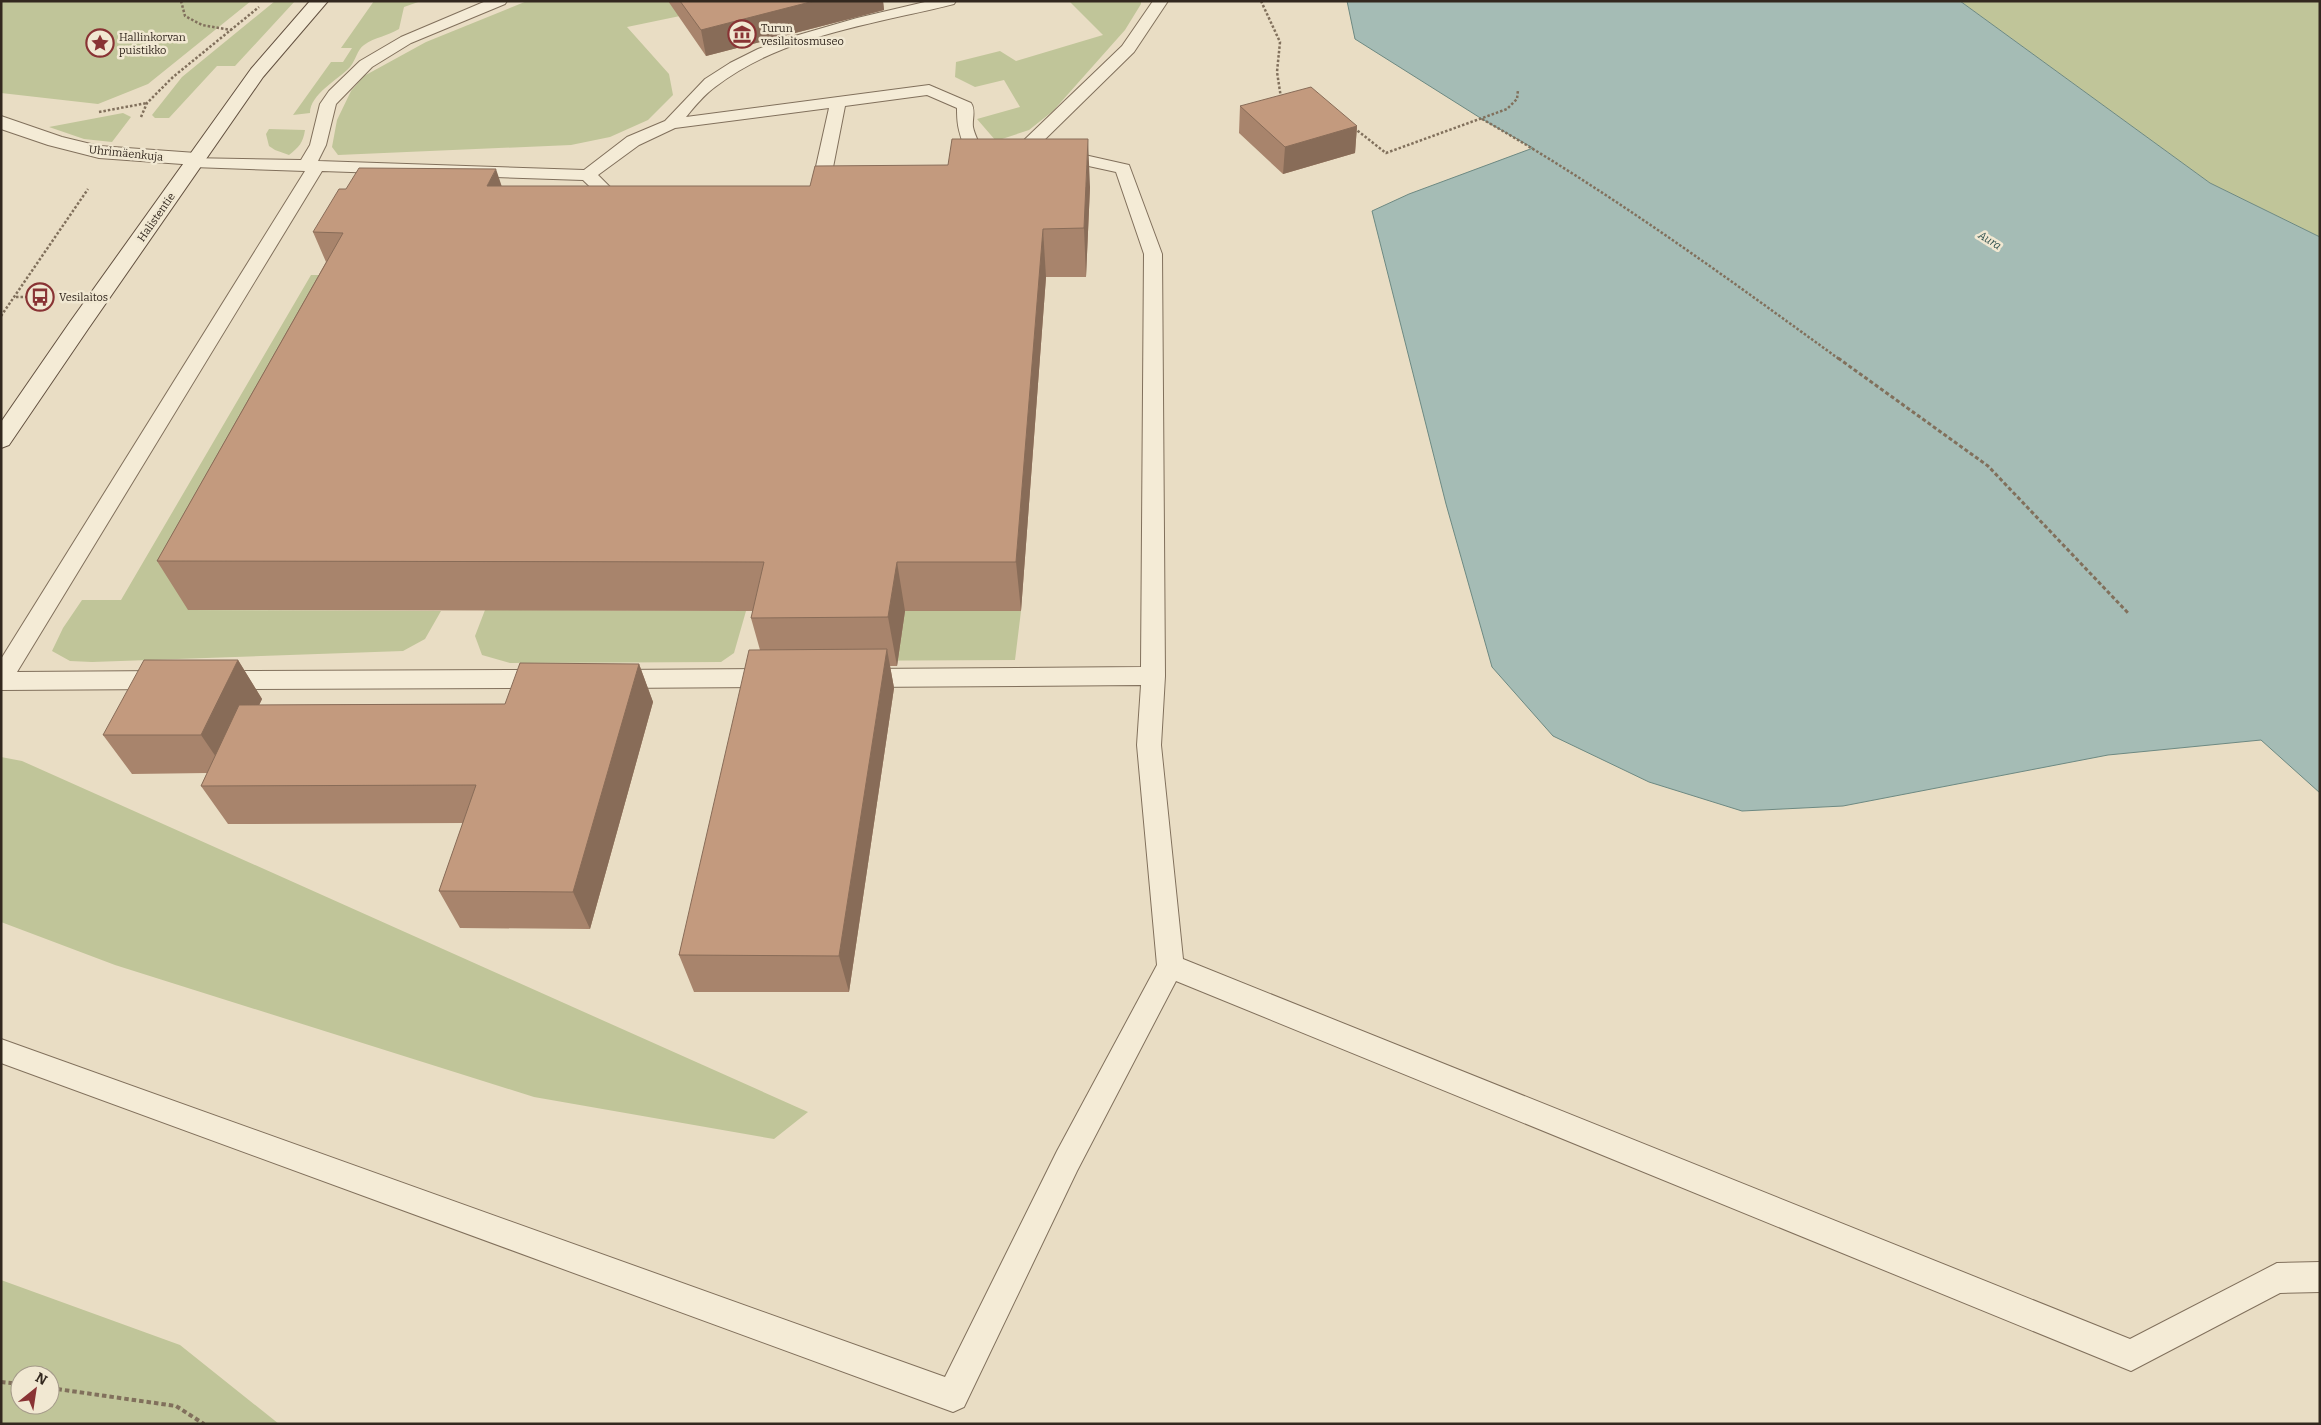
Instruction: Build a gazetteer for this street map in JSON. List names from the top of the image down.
{
  "streets": {
    "street": ["Uhrimäenkuja", "Halistentie"]
  },
  "crossings": [
    ["Uhrimäenkuja", "Halistentie"]
  ],
  "water": ["Aura"],
  "places": {
    "museum": ["Turun vesilaitosmuseo"],
    "place": ["Hallinkorvan puistikko"],
    "bus stop": ["Vesilaitos"]
  },
  "north": "top right"
}
